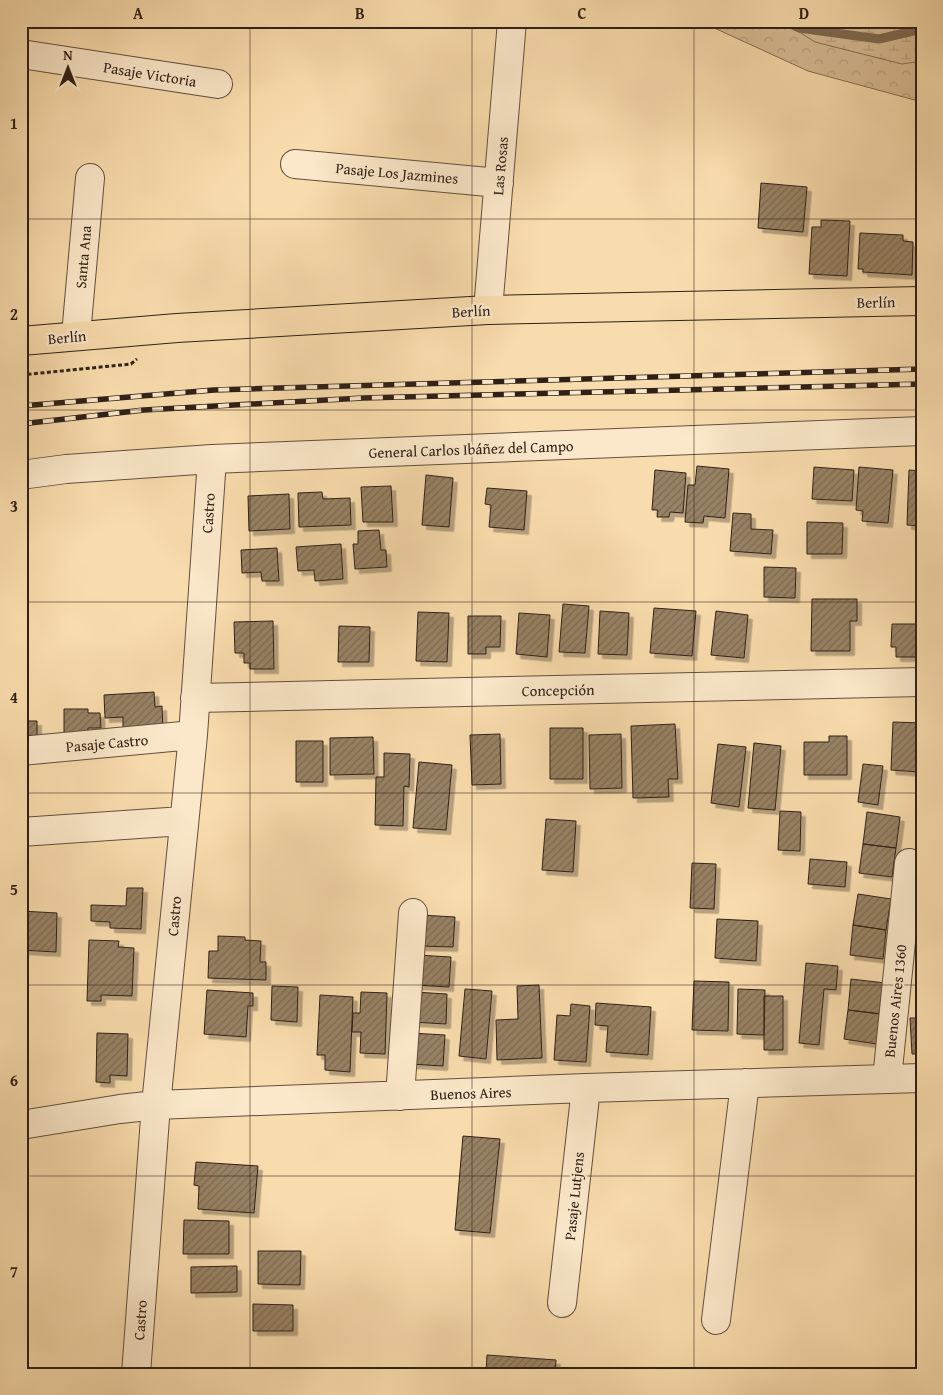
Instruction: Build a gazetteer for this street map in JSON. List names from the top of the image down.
{
  "streets": {
    "main road": ["Berlín"],
    "street": [
      "Pasaje Victoria",
      "Las Rosas",
      "Pasaje Los Jazmines",
      "Santa Ana",
      "General Carlos Ibáñez del Campo",
      "Castro",
      "Concepción",
      "Pasaje Castro",
      "Buenos Aires 1360",
      "Buenos Aires",
      "Pasaje Lutjens"
    ]
  },
  "crossings": [
    ["Las Rosas", "Pasaje Los Jazmines"],
    ["Las Rosas", "Berlín"],
    ["Santa Ana", "Berlín"],
    ["General Carlos Ibáñez del Campo", "Castro"],
    ["Castro", "Concepción"],
    ["Castro", "Pasaje Castro"],
    ["Castro", "Buenos Aires"],
    ["Buenos Aires 1360", "Buenos Aires"],
    ["Buenos Aires", "Pasaje Lutjens"]
  ],
  "north": "top",
  "grid": {
    "columns": [
      "A",
      "B",
      "C",
      "D"
    ],
    "rows": [
      "1",
      "2",
      "3",
      "4",
      "5",
      "6",
      "7"
    ]
  }
}
